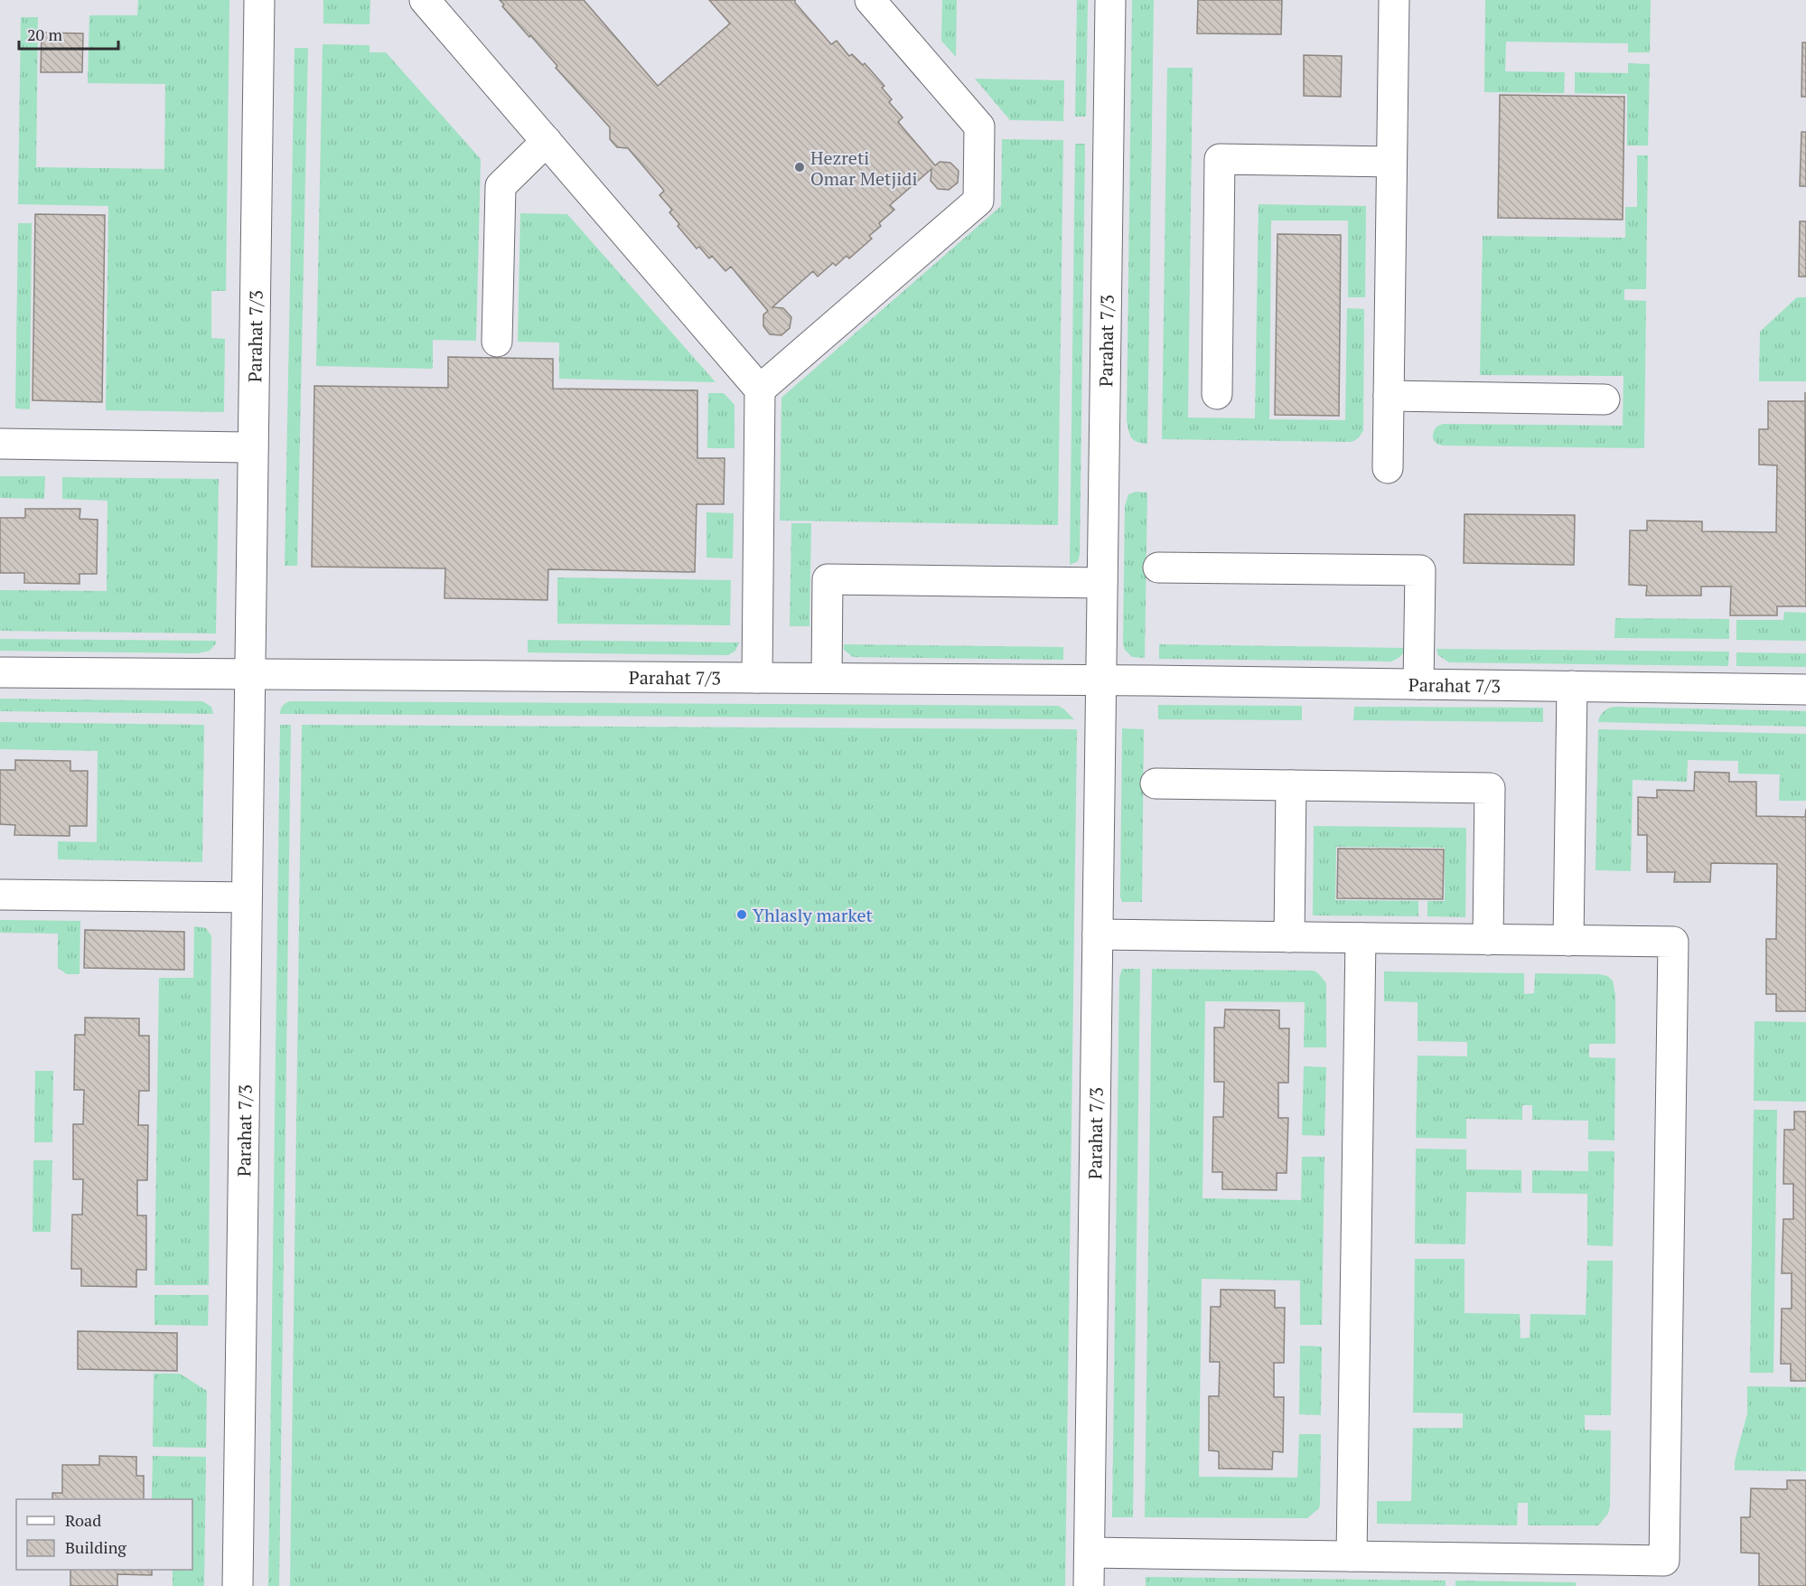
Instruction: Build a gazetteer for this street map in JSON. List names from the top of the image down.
{
  "streets": {
    "street": ["Parahat 7/3"]
  },
  "places": ["Hezreti Omar Metjidi", "Yhlasly market"],
  "legend": ["Road", "Building"],
  "scale_bar": "20 m"
}
